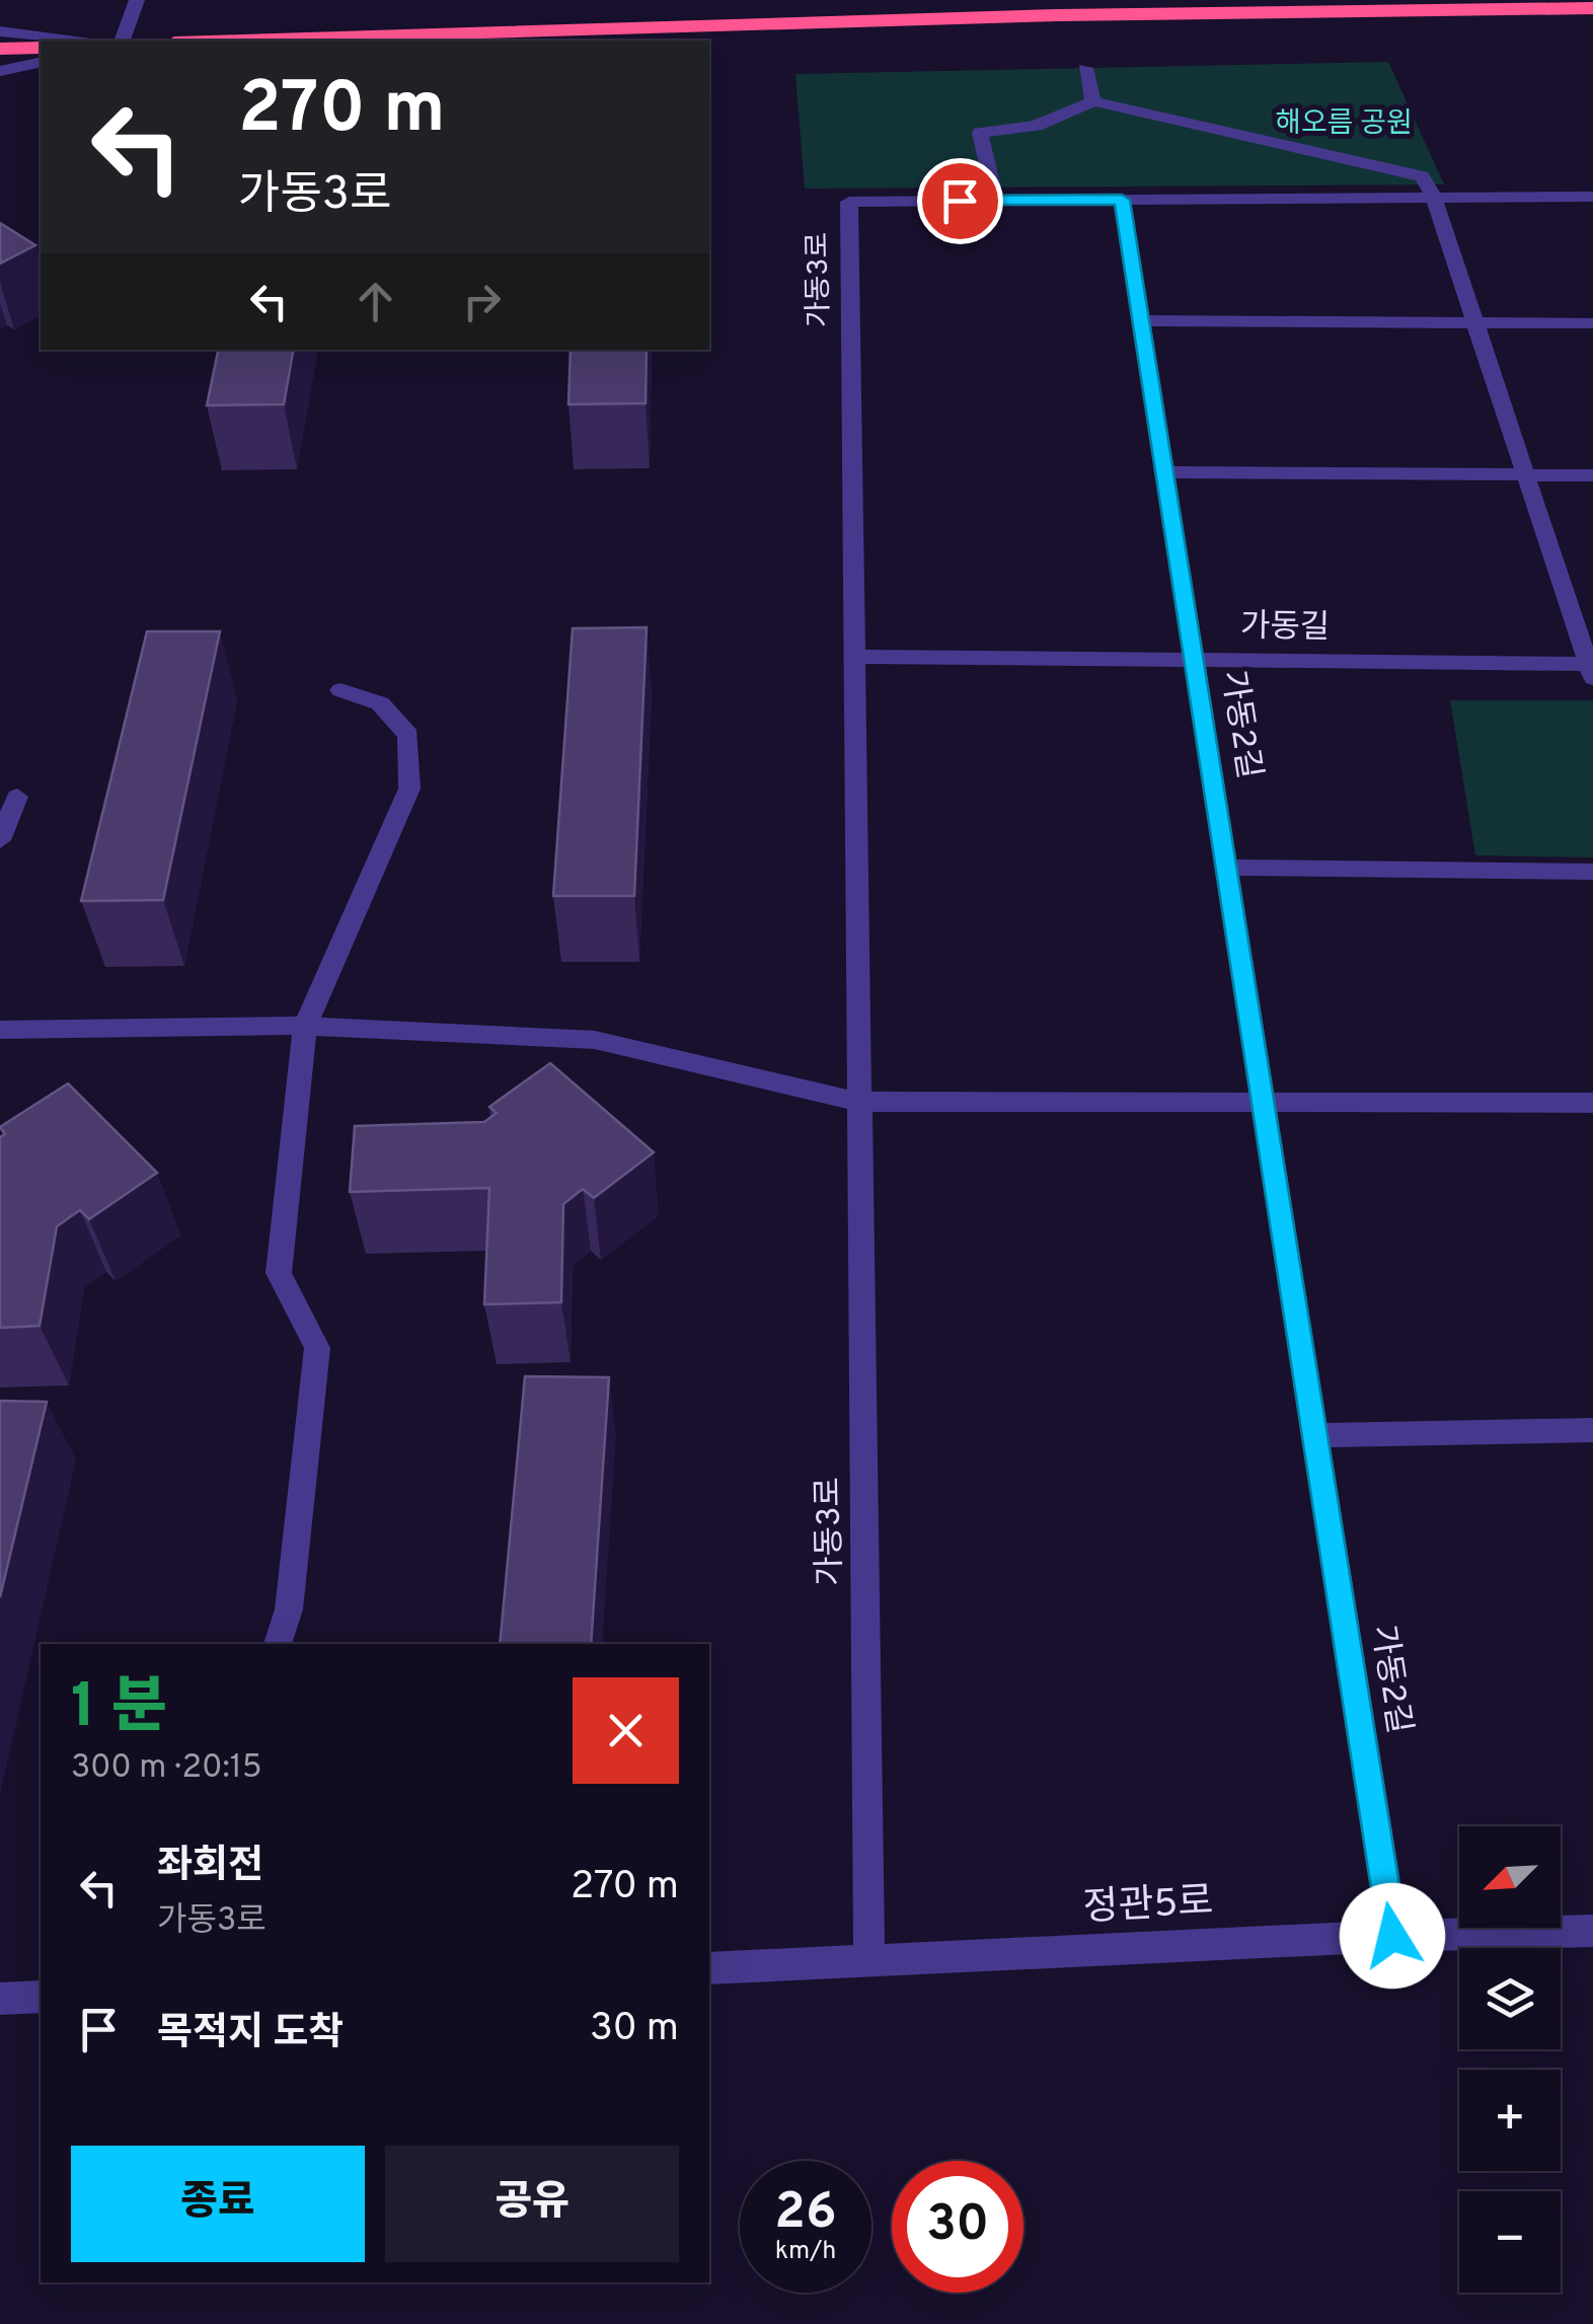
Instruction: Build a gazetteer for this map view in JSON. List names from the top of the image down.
{
  "streets": {
    "street": [
      "가동3로",
      "가동길",
      "가동2길",
      "정관5로"
    ]
  },
  "crossings": [
    ["가동3로", "가동길"],
    ["가동3로", "가동2길"],
    ["가동3로", "정관5로"],
    ["가동길", "가동2길"],
    ["가동2길", "정관5로"]
  ],
  "parks": ["해오름 공원"],
  "north": "bottom left",
  "page": {
    "turn": ["270 m", "가동3로"],
    "heading": ["1 분", "300 m · 20:15"],
    "list": [
      {
        "name": "좌회전",
        "note": "가동3로",
        "value": "270 m"
      },
      {
        "name": "목적지 도착",
        "value": "30 m"
      }
    ],
    "map_buttons": ["+", "−"],
    "buttons": ["종료", "공유"],
    "speed": "26 km/h",
    "limit": "30"
  }
}
